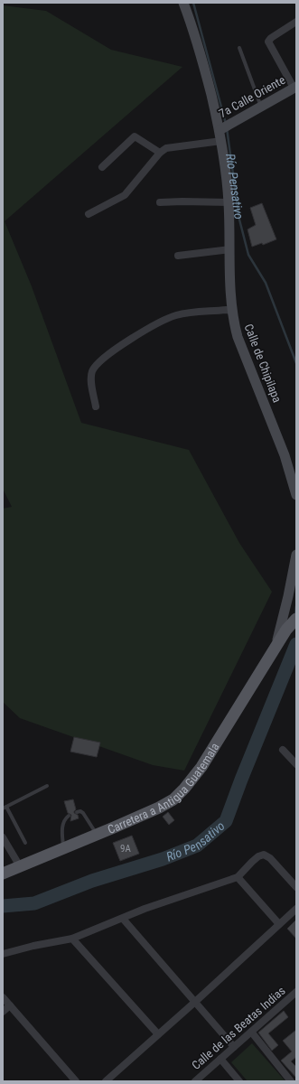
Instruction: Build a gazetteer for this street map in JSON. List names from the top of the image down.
{
  "streets": {
    "main road": ["7a Calle Oriente", "Calle de Chipilapa", "Carretera a Antigua Guatemala"],
    "street": ["Calle de las Beatas Indias"]
  },
  "crossings": [
    ["7a Calle Oriente", "Calle de Chipilapa"]
  ],
  "water": ["Río Pensativo"],
  "house_numbers": ["9A"]
}
